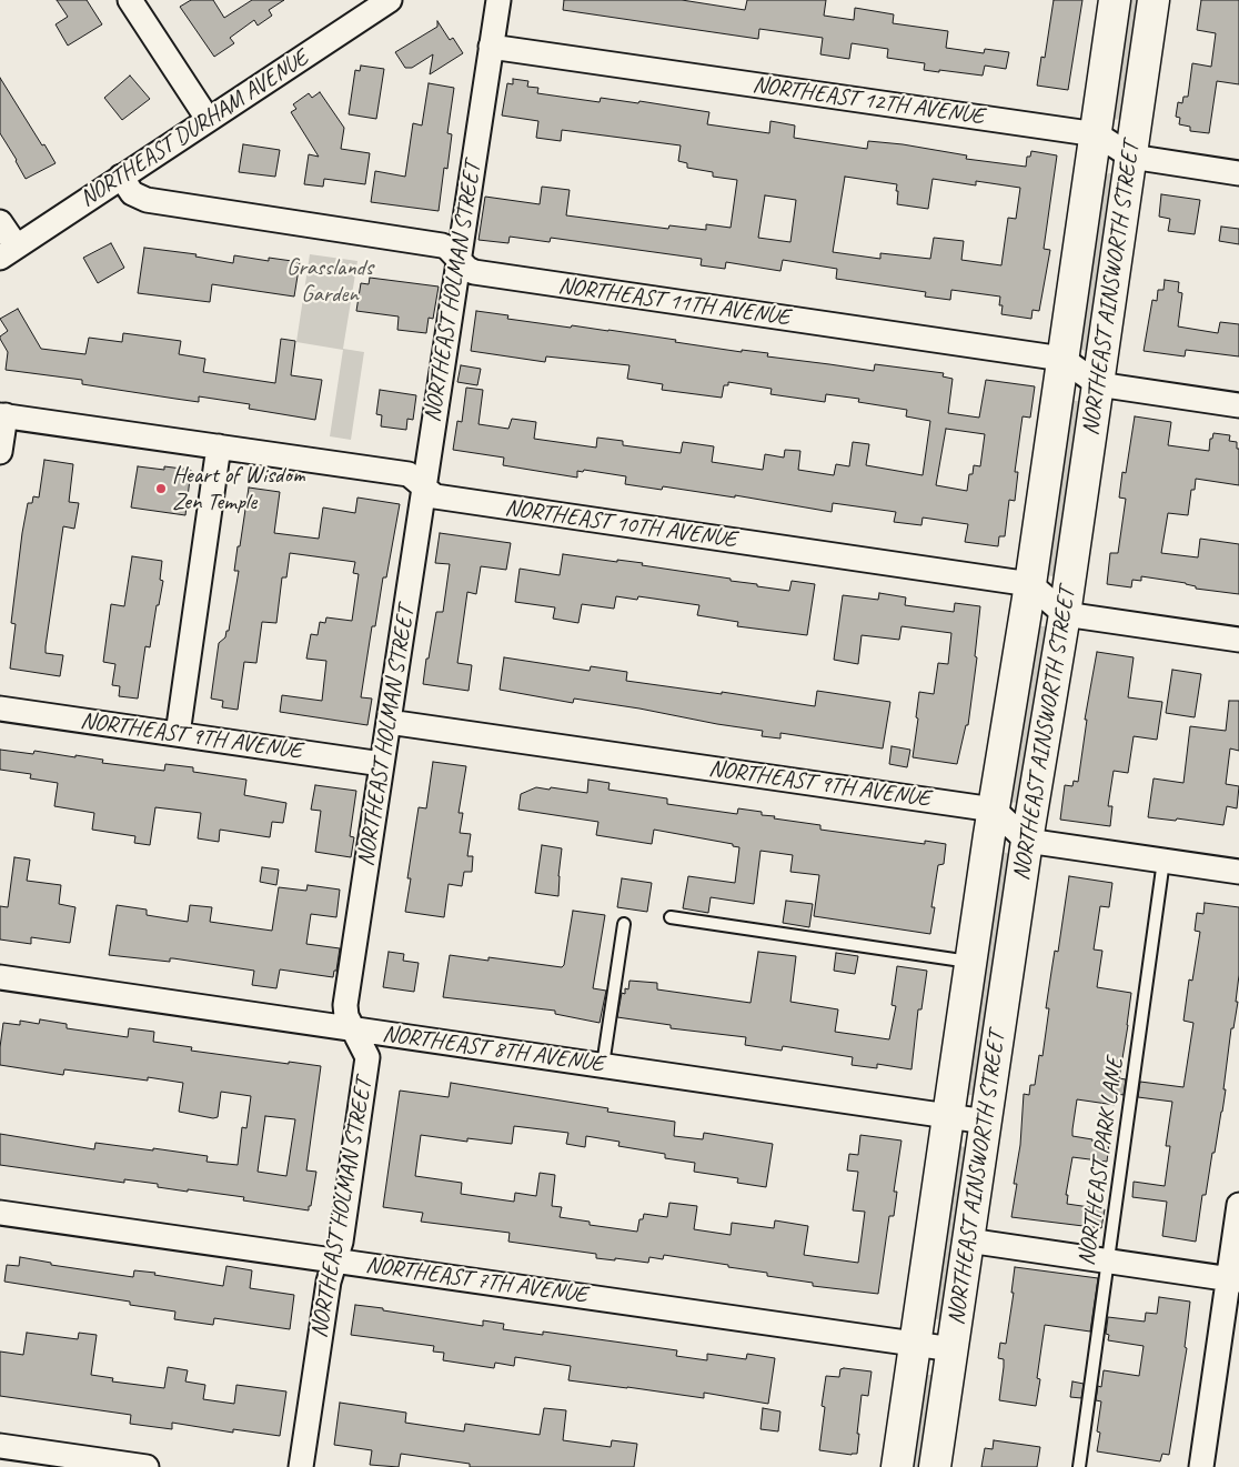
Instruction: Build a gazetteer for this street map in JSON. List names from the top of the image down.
{
  "streets": {
    "street": [
      "NORTHEAST 12TH AVENUE",
      "NORTHEAST DURHAM AVENUE",
      "NORTHEAST AINSWORTH STREET",
      "NORTHEAST HOLMAN STREET",
      "NORTHEAST 11TH AVENUE",
      "NORTHEAST 10TH AVENUE",
      "NORTHEAST 9TH AVENUE",
      "NORTHEAST 8TH AVENUE",
      "NORTHEAST 7TH AVENUE"
    ],
    "lane": ["NORTHEAST PARK LANE"]
  },
  "crossings": [
    ["NORTHEAST 12TH AVENUE", "NORTHEAST AINSWORTH STREET"],
    ["NORTHEAST 12TH AVENUE", "NORTHEAST HOLMAN STREET"],
    ["NORTHEAST DURHAM AVENUE", "NORTHEAST 11TH AVENUE"],
    ["NORTHEAST AINSWORTH STREET", "NORTHEAST 11TH AVENUE"],
    ["NORTHEAST AINSWORTH STREET", "NORTHEAST 10TH AVENUE"],
    ["NORTHEAST AINSWORTH STREET", "NORTHEAST 9TH AVENUE"],
    ["NORTHEAST AINSWORTH STREET", "NORTHEAST 8TH AVENUE"],
    ["NORTHEAST AINSWORTH STREET", "NORTHEAST 7TH AVENUE"],
    ["NORTHEAST HOLMAN STREET", "NORTHEAST 11TH AVENUE"],
    ["NORTHEAST HOLMAN STREET", "NORTHEAST 10TH AVENUE"],
    ["NORTHEAST HOLMAN STREET", "NORTHEAST 9TH AVENUE"],
    ["NORTHEAST HOLMAN STREET", "NORTHEAST 8TH AVENUE"],
    ["NORTHEAST HOLMAN STREET", "NORTHEAST 7TH AVENUE"]
  ],
  "parks": ["Grasslands Garden"],
  "places": ["Heart of Wisdom Zen Temple"]
}
